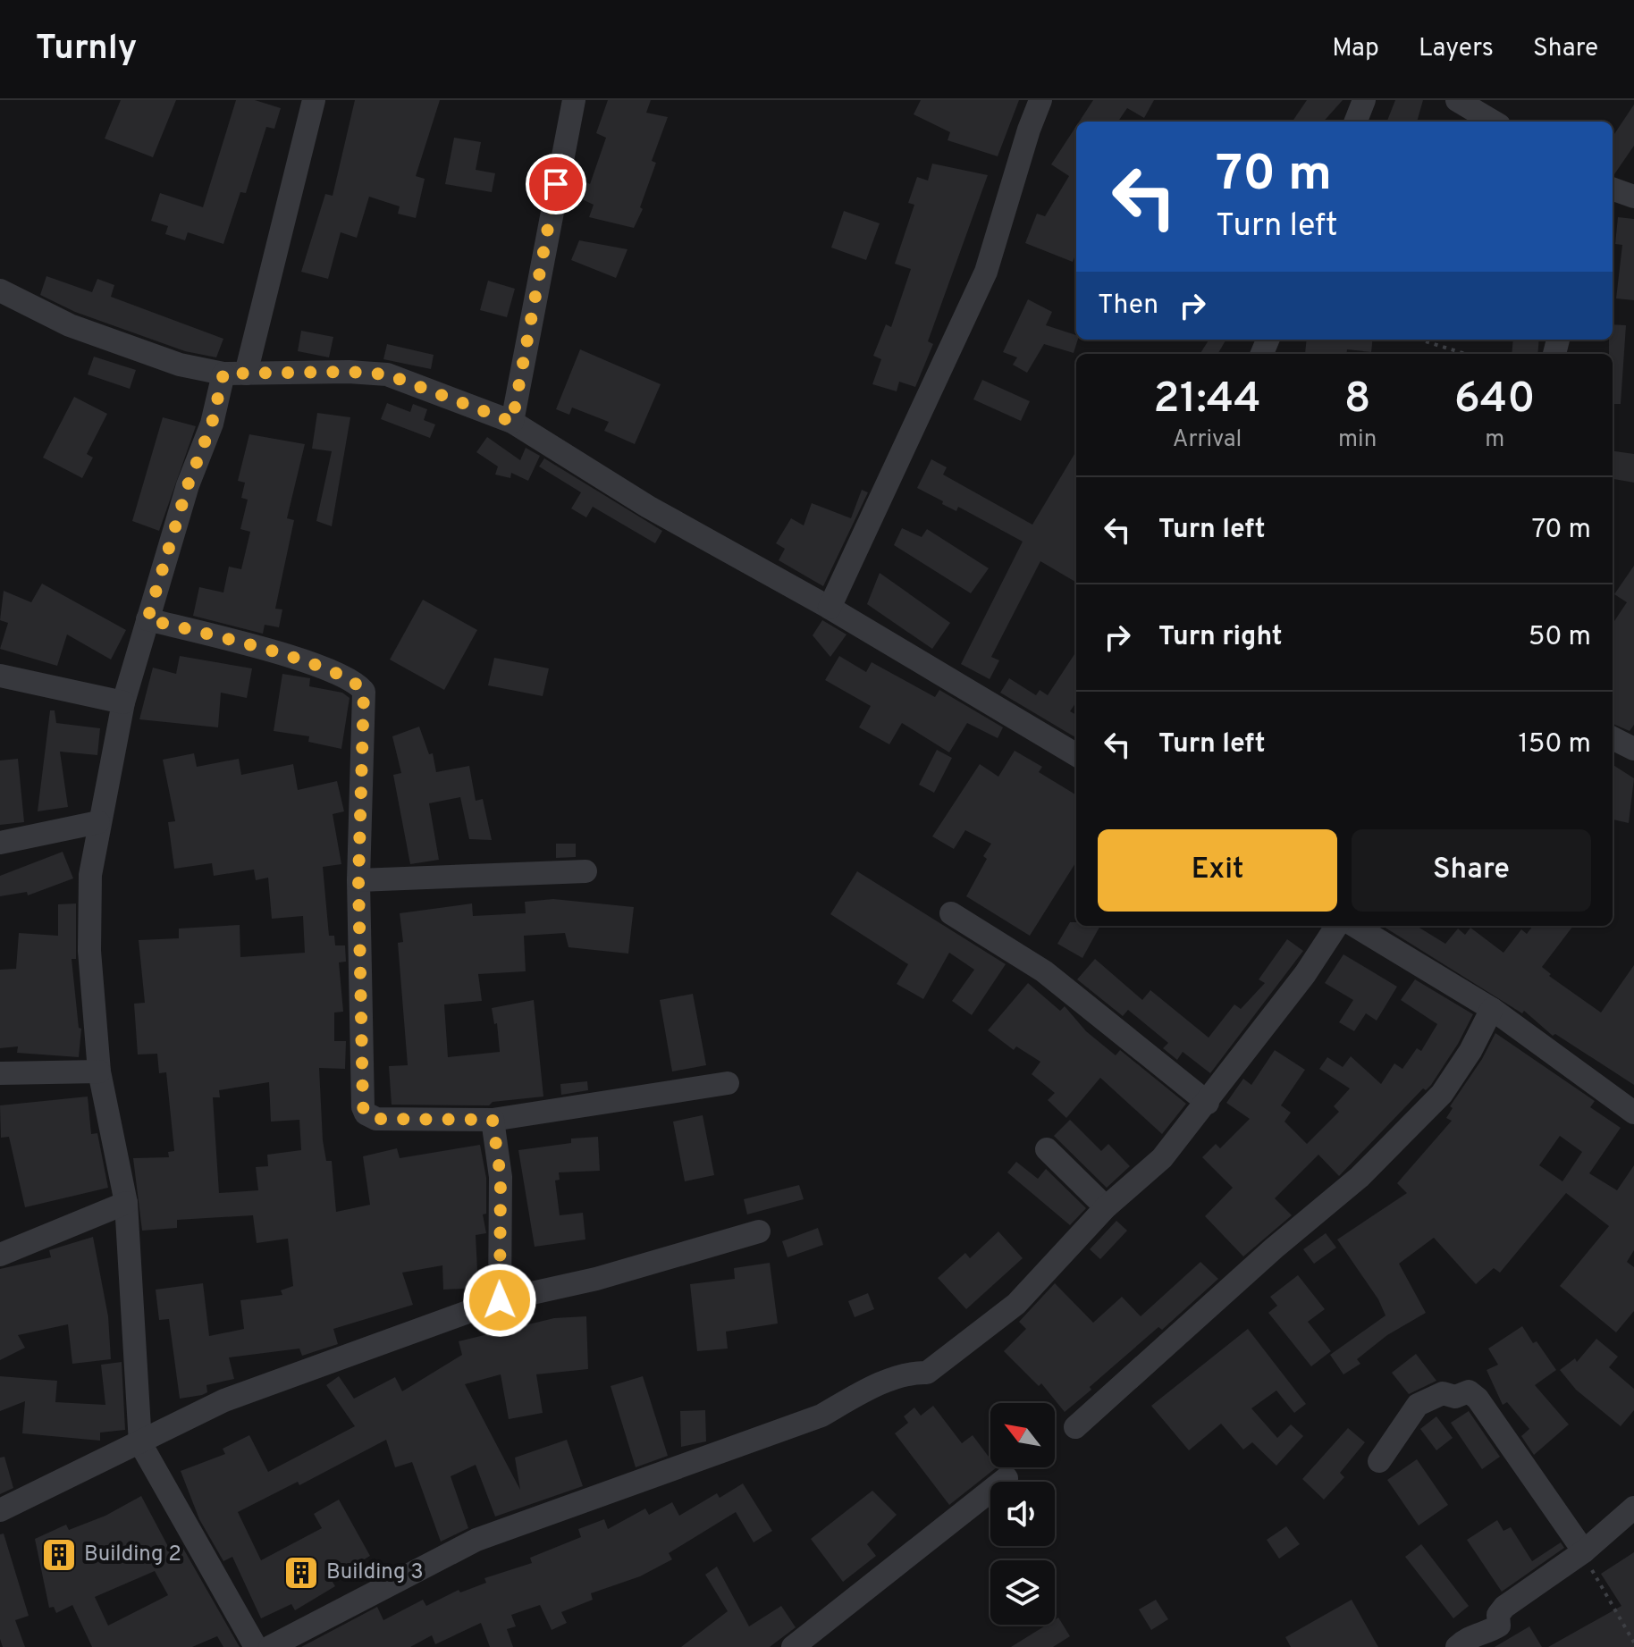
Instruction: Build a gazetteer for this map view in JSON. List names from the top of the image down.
{
  "places": {
    "building": ["Building 2", "Building 3"]
  },
  "north": "top left",
  "page": {
    "header": "Turnly",
    "nav": ["Map", "Layers", "Share"],
    "turn": ["70 m", "Turn left"],
    "then": "Then",
    "eta": [
      "21:44",
      "Arrival",
      "8",
      "min",
      "640",
      "m"
    ],
    "list": [
      {
        "name": "Turn left",
        "value": "70 m"
      },
      {
        "name": "Turn right",
        "value": "50 m"
      },
      {
        "name": "Turn left",
        "value": "150 m"
      }
    ],
    "buttons": ["Exit", "Share"]
  }
}
